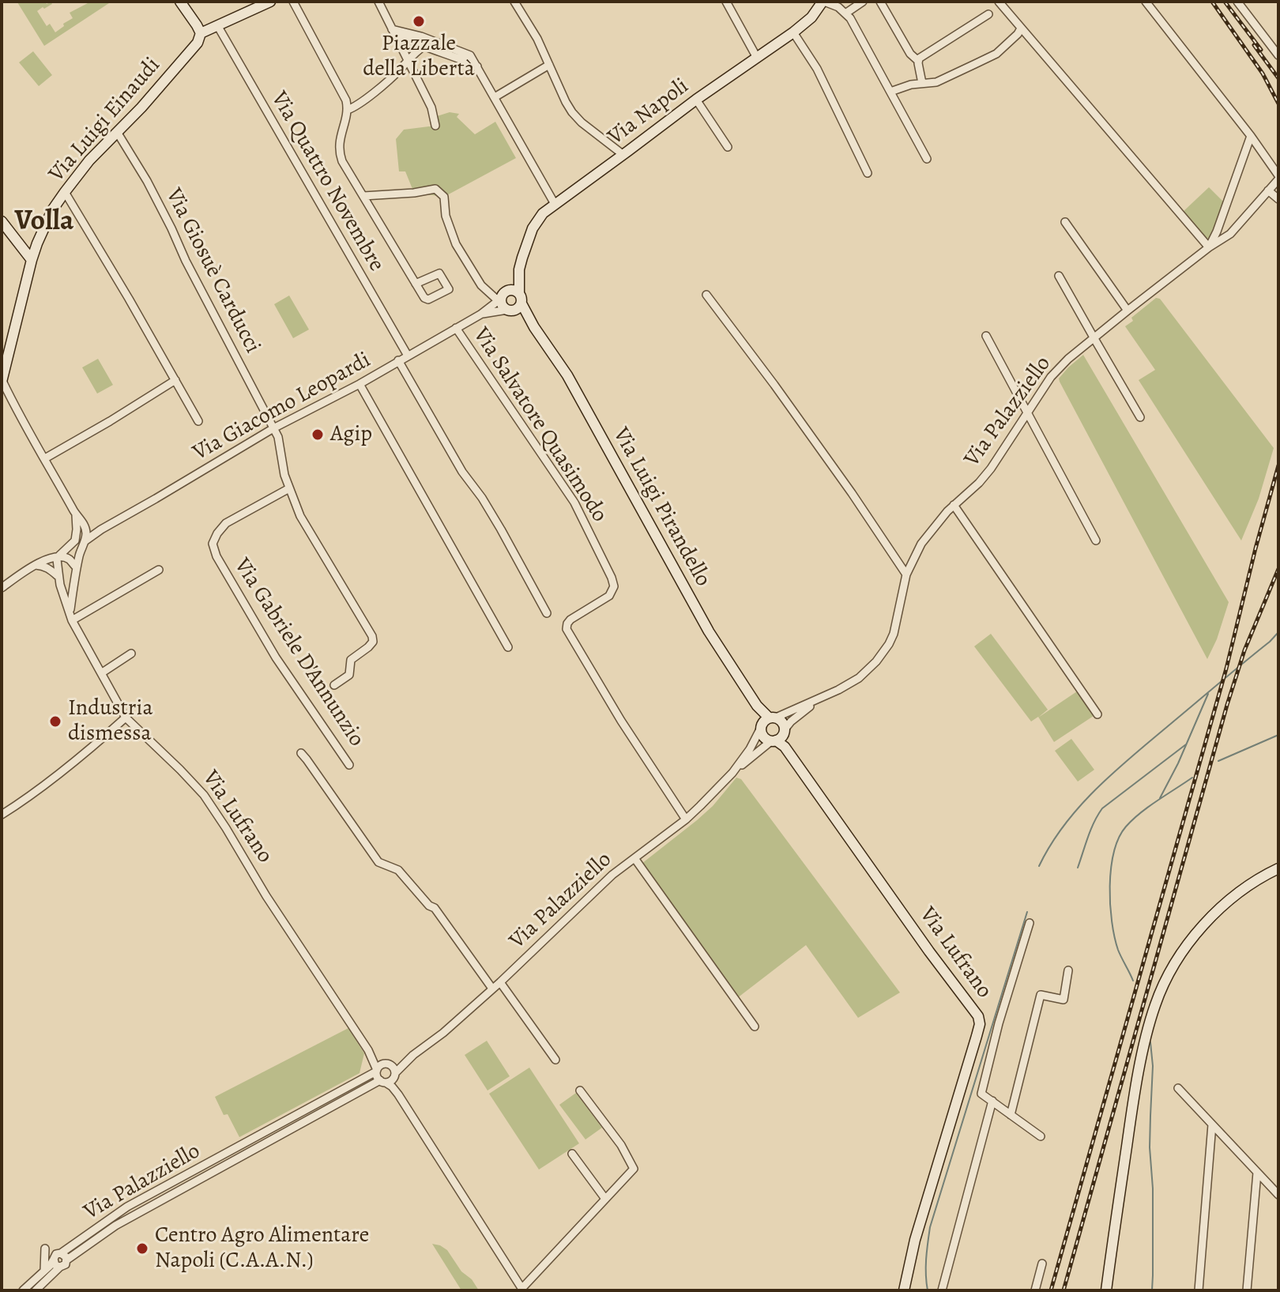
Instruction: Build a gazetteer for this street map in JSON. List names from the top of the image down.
{
  "streets": {
    "street": [
      "Via Napoli",
      "Via Luigi Einaudi",
      "Via Quattro Novembre",
      "Via Giosuè Carducci",
      "Via Giacomo Leopardi",
      "Via Palazziello",
      "Via Salvatore Quasimodo",
      "Via Luigi Pirandello",
      "Via Gabriele D'Annunzio",
      "Via Lufrano"
    ]
  },
  "crossings": [
    ["Via Napoli", "Via Giacomo Leopardi"],
    ["Via Napoli", "Via Luigi Pirandello"],
    ["Via Luigi Einaudi", "Via Giosuè Carducci"],
    ["Via Quattro Novembre", "Via Giacomo Leopardi"],
    ["Via Giosuè Carducci", "Via Giacomo Leopardi"],
    ["Via Giosuè Carducci", "Via Gabriele D'Annunzio"],
    ["Via Giacomo Leopardi", "Via Salvatore Quasimodo"],
    ["Via Giacomo Leopardi", "Via Luigi Pirandello"],
    ["Via Giacomo Leopardi", "Via Gabriele D'Annunzio"],
    ["Via Giacomo Leopardi", "Via Lufrano"],
    ["Via Palazziello", "Via Salvatore Quasimodo"],
    ["Via Palazziello", "Via Luigi Pirandello"],
    ["Via Palazziello", "Via Lufrano"]
  ],
  "districts": ["Volla"],
  "places": [
    "Piazzale della Libertà",
    "Agip",
    "Industria dismessa",
    "Centro Agro Alimentare Napoli (C.A.A.N.)"
  ]
}
